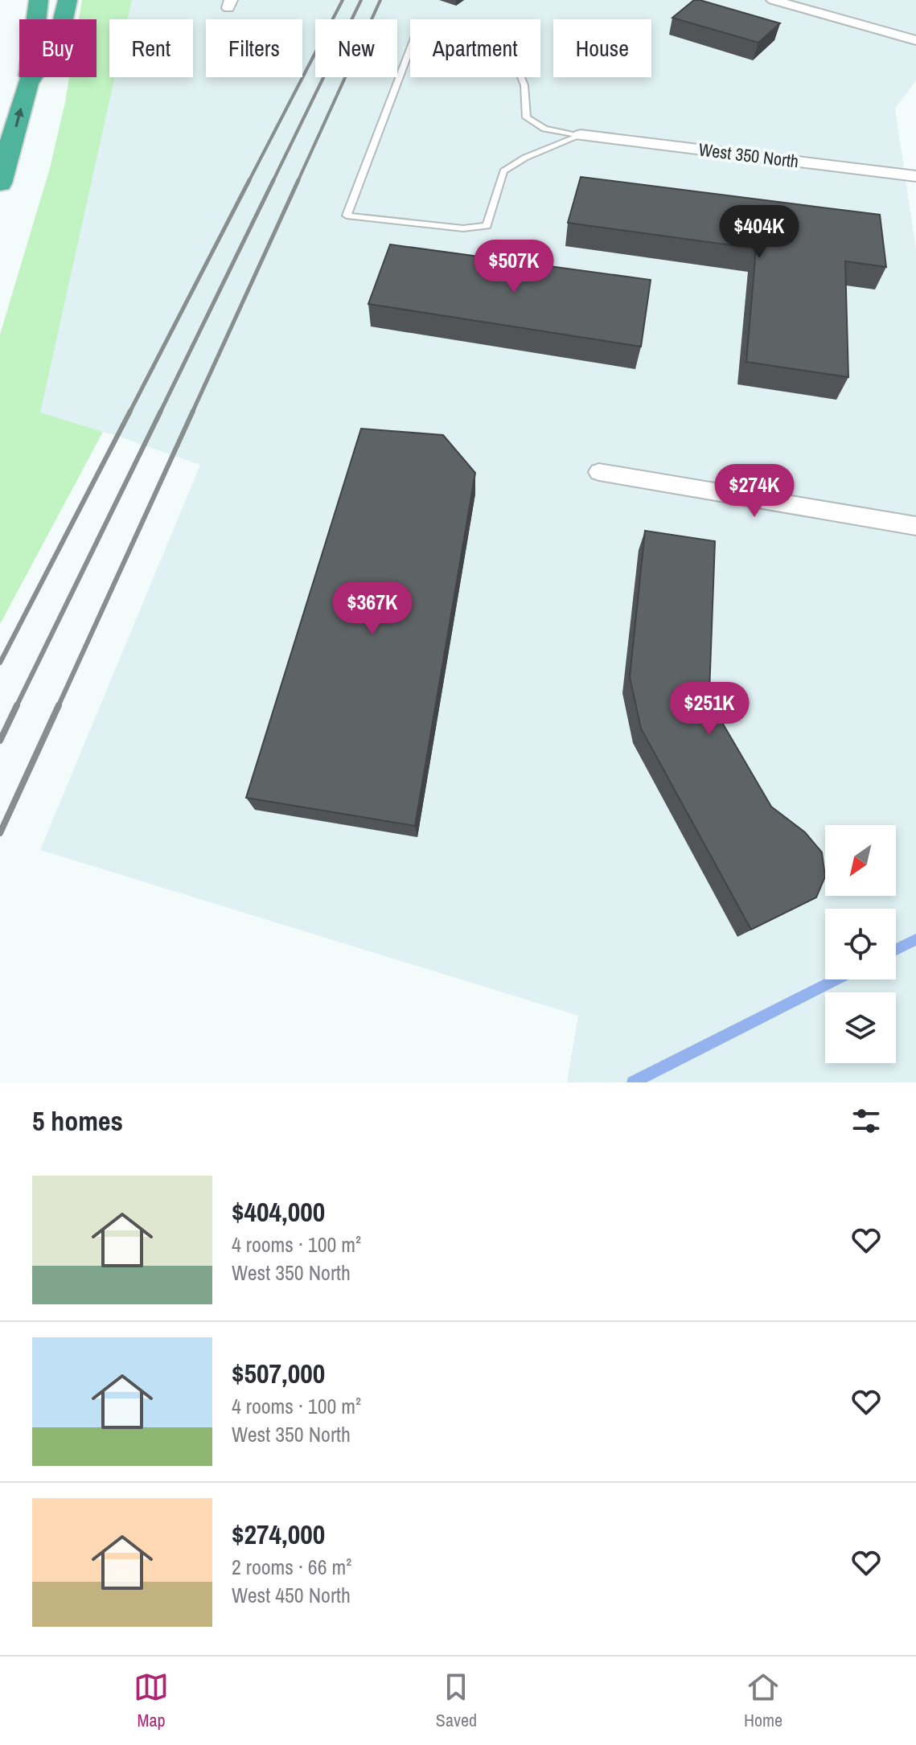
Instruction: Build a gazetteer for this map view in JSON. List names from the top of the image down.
{
  "streets": {
    "street": ["West 350 North"]
  },
  "north": "bottom left",
  "page": {
    "chip": [
      "Buy",
      "Rent",
      "Filters",
      "New",
      "Apartment",
      "House"
    ],
    "price": [
      "$404K",
      "$507K",
      "$274K",
      "$367K",
      "$251K"
    ],
    "heading": "5 homes",
    "list": [
      {
        "name": "$404,000",
        "note": "4 rooms · 100 m² · West 350 North"
      },
      {
        "name": "$507,000",
        "note": "4 rooms · 100 m² · West 350 North"
      },
      {
        "name": "$274,000",
        "note": "2 rooms · 66 m² · West 450 North"
      }
    ],
    "tabs": ["Map", "Saved", "Home"]
  }
}
